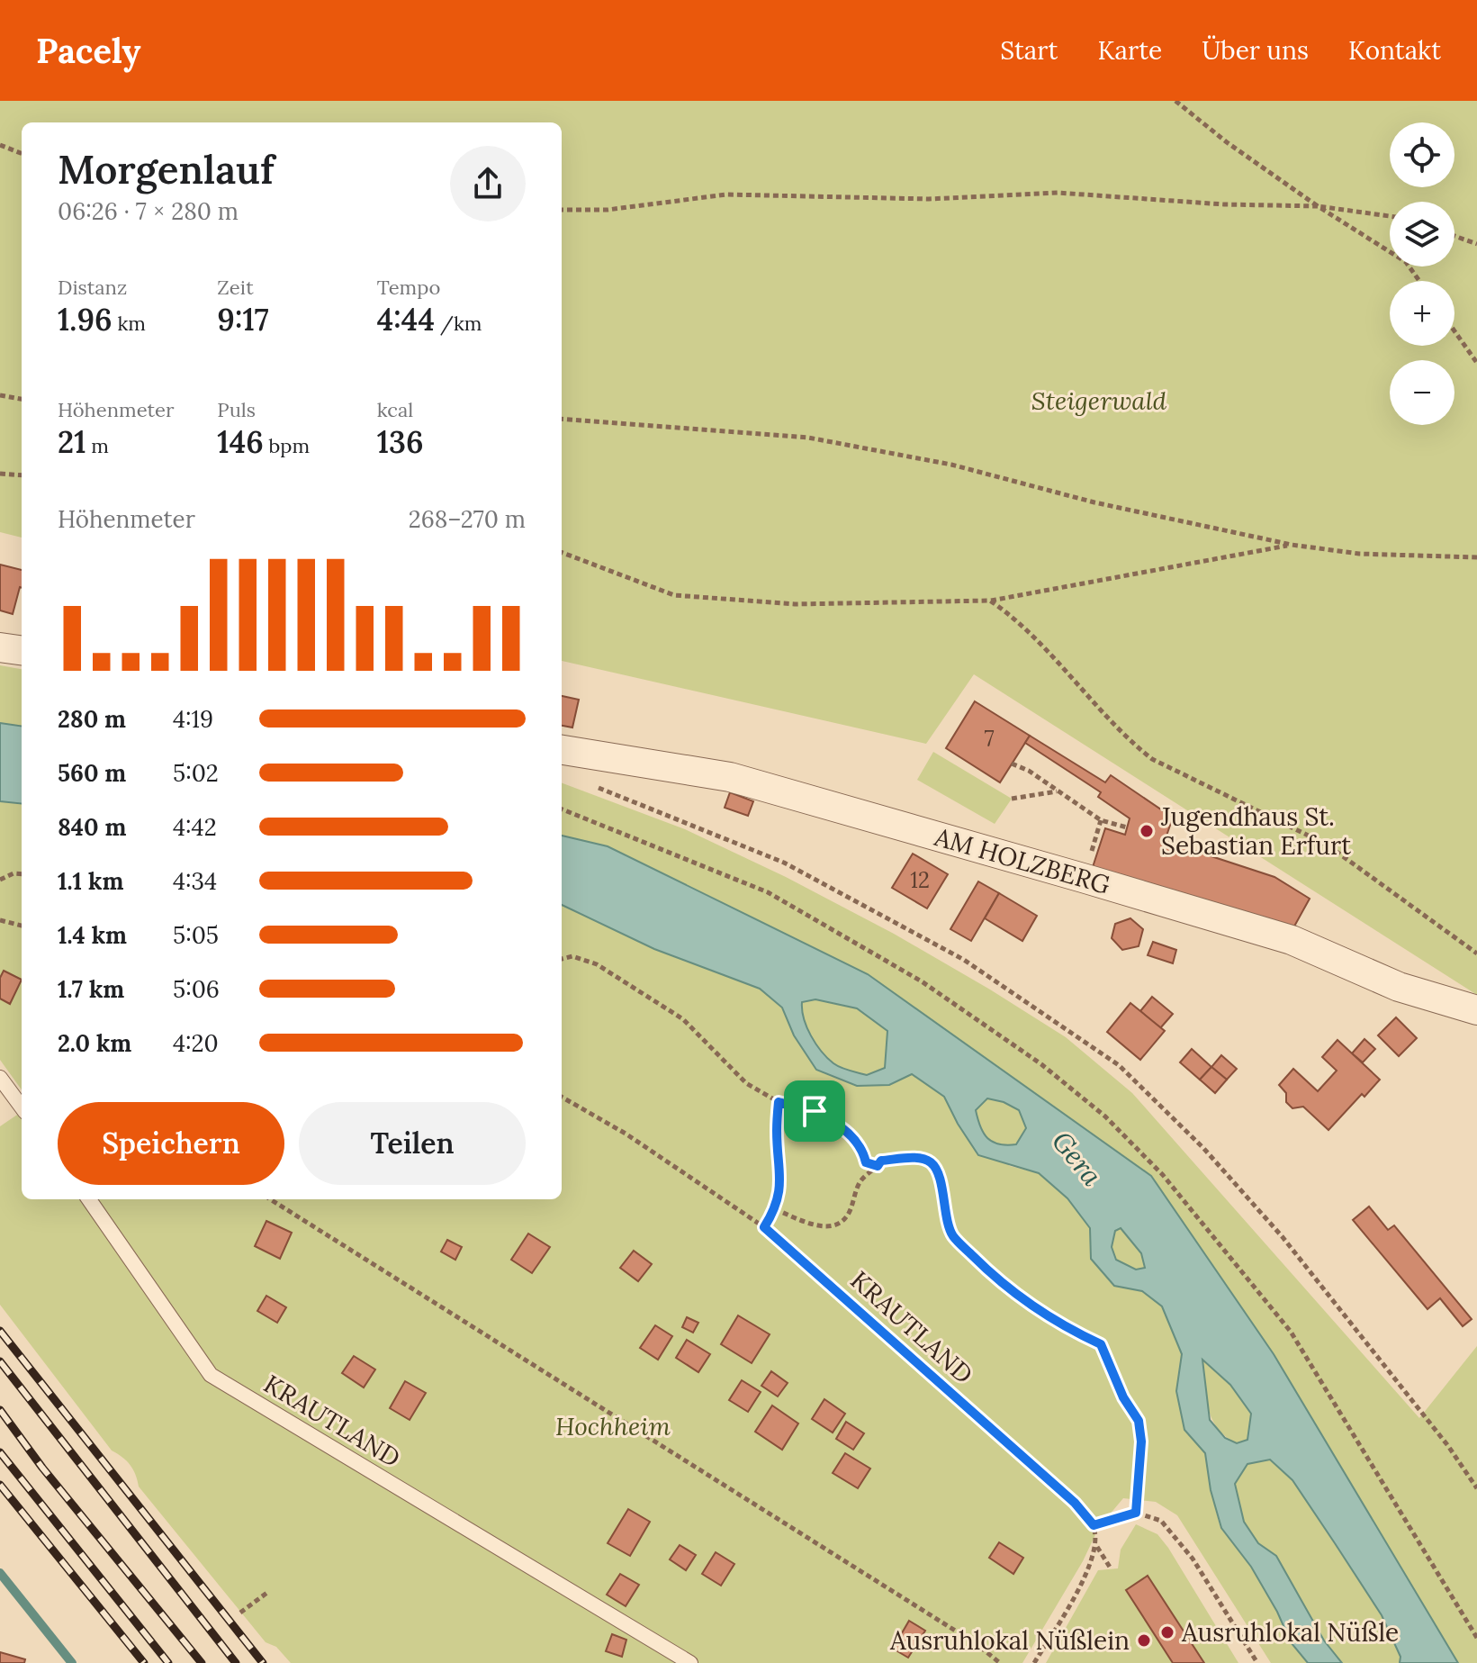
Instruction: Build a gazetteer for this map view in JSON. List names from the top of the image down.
{
  "streets": {
    "street": ["AM HOLZBERG"],
    "lane": ["KRAUTLAND"]
  },
  "water": ["Gera"],
  "parks": ["Steigerwald", "Hochheim"],
  "places": ["Jugendhaus St. Sebastian Erfurt", "Ausruhlokal Nüßle", "Ausruhlokal Nüßlein"],
  "house_numbers": ["7", "12"],
  "page": {
    "header": "Pacely",
    "nav": [
      "Start",
      "Karte",
      "Über uns",
      "Kontakt"
    ],
    "map_buttons": ["+", "−"],
    "heading": ["Morgenlauf", "06:26 · 7 × 280 m"],
    "stats": [
      ["Distanz", "1.96 km"],
      ["Zeit", "9:17"],
      ["Tempo", "4:44 /km"],
      ["Höhenmeter", "21 m"],
      ["Puls", "146 bpm"],
      ["kcal", "136"]
    ],
    "chart": ["Höhenmeter", "268–270 m"],
    "list": [
      {
        "name": "280 m",
        "note": "4:19"
      },
      {
        "name": "560 m",
        "note": "5:02"
      },
      {
        "name": "840 m",
        "note": "4:42"
      },
      {
        "name": "1.1 km",
        "note": "4:34"
      },
      {
        "name": "1.4 km",
        "note": "5:05"
      },
      {
        "name": "1.7 km",
        "note": "5:06"
      },
      {
        "name": "2.0 km",
        "note": "4:20"
      }
    ],
    "buttons": ["Speichern", "Teilen"]
  }
}
